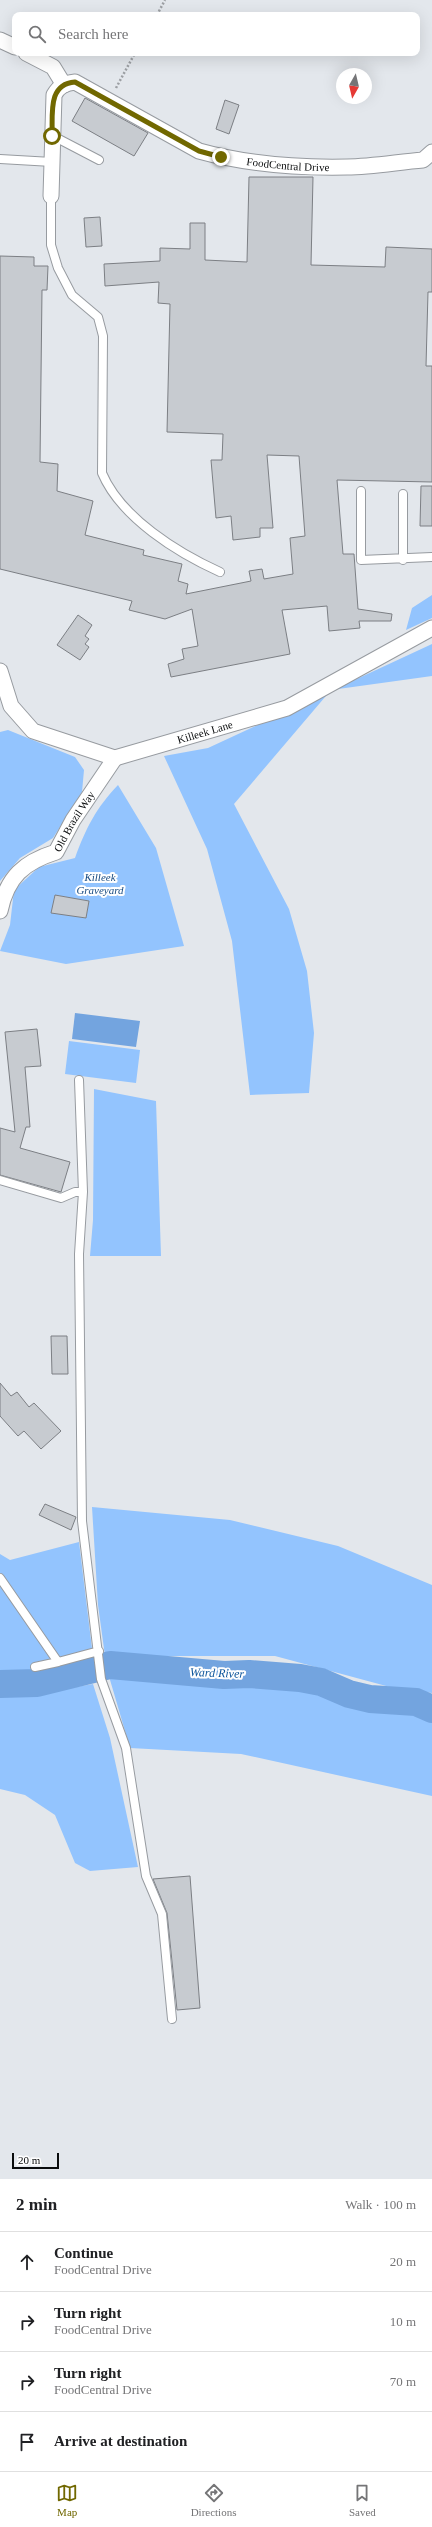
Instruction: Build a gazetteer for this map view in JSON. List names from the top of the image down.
{
  "streets": {
    "street": ["FoodCentral Drive", "Killeek Lane", "Old Brazil Way"]
  },
  "crossings": [
    ["Killeek Lane", "Old Brazil Way"]
  ],
  "water": ["Ward River"],
  "parks": ["Killeek Graveyard"],
  "scale_bar": "20 m",
  "north": "bottom",
  "page": {
    "search": "Search here",
    "scale": "20 m",
    "heading": ["2 min", "Walk · 100 m"],
    "list": [
      ["Continue", "FoodCentral Drive", "20 m"],
      ["Turn right", "FoodCentral Drive", "10 m"],
      ["Turn right", "FoodCentral Drive", "70 m"],
      "Arrive at destination"
    ],
    "nav": ["Map", "Directions", "Saved"]
  }
}
